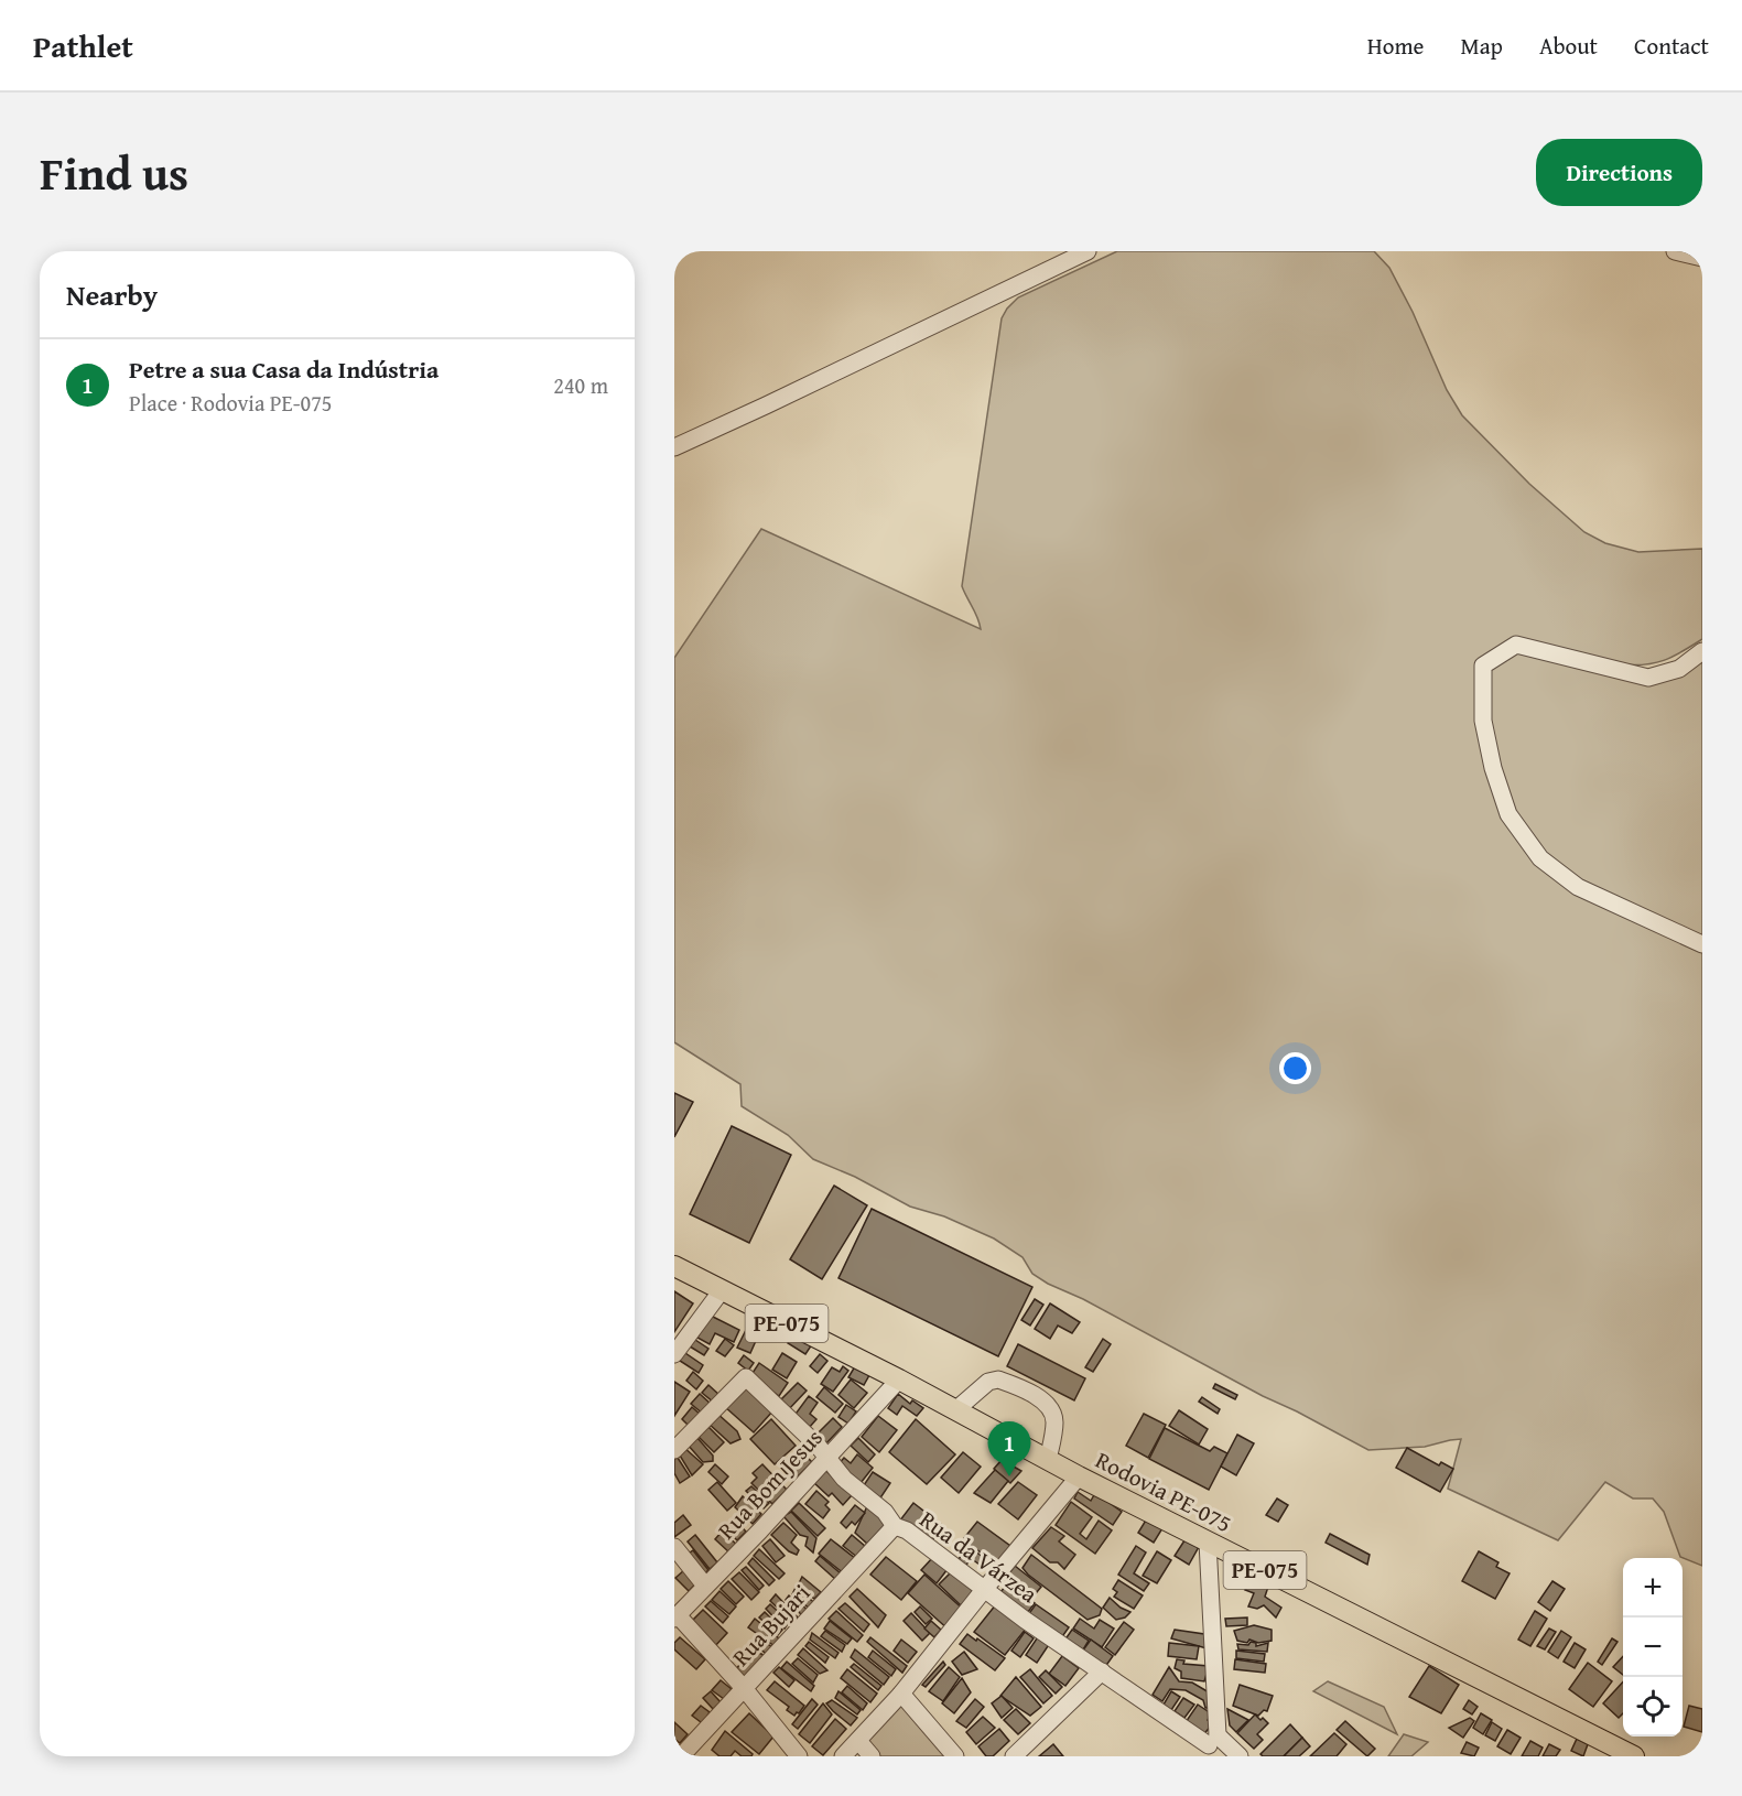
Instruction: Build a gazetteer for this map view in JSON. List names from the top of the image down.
{
  "streets": {
    "main road": ["PE-075", "Rodovia PE-075"],
    "street": ["Rua Bom Jesus", "Rua da Várzea", "Rua Bujari"]
  },
  "crossings": [
    ["Rua Bom Jesus", "Rodovia PE-075"],
    ["Rua Bom Jesus", "Rua da Várzea"],
    ["Rua da Várzea", "Rua Bujari"]
  ],
  "page": {
    "header": "Pathlet",
    "nav": [
      "Home",
      "Map",
      "About",
      "Contact"
    ],
    "title": "Find us",
    "buttons": "Directions",
    "heading": "Nearby",
    "list": [
      {
        "mark": "1",
        "name": "Petre a sua Casa da Indústria",
        "note": "Place · Rodovia PE-075",
        "value": "240 m"
      }
    ],
    "pins": "1",
    "map_buttons": ["+", "−"]
  }
}
